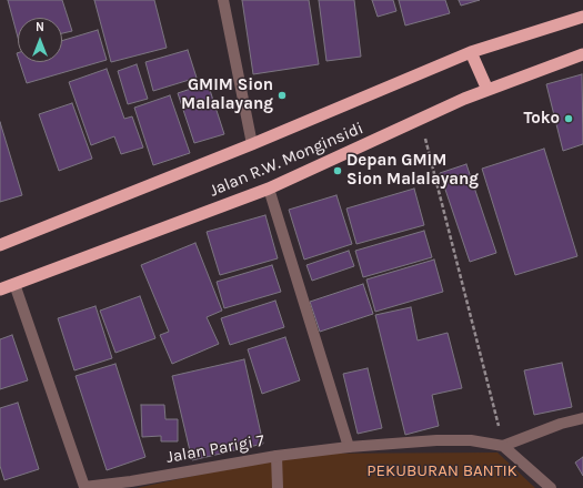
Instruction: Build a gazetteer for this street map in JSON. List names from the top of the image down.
{
  "streets": {
    "highway": ["Jalan R.W. Monginsidi"],
    "street": ["Jalan Parigi 7"]
  },
  "crossings": [
    ["Jalan R.W. Monginsidi", "Jalan Parigi 7"]
  ],
  "parks": ["PEKUBURAN BANTIK"],
  "places": ["GMIM Sion Malalayang", "Toko", "Depan GMIM Sion Malalayang"],
  "north": "top"
}
